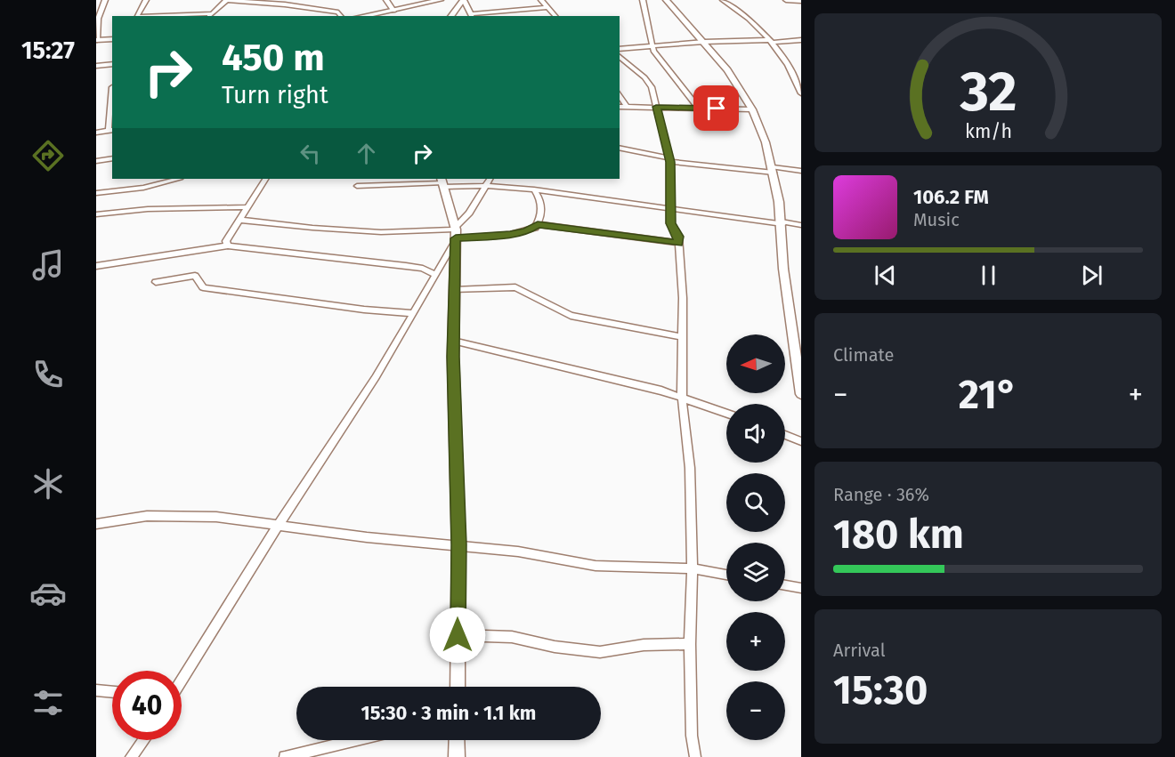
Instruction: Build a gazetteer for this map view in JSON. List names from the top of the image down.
{
  "north": "left",
  "page": {
    "tabs": "15:27",
    "turn": ["450 m", "Turn right"],
    "song": ["106.2 FM", "Music"],
    "tile": [
      "Climate",
      ["Range · 36%", "180 km"],
      ["Arrival", "15:30"]
    ],
    "map_buttons": ["+", "−"],
    "heat": ["−", "21°", "+"],
    "limit": "40",
    "trip": "15:30 · 3 min · 1.1 km",
    "gauge": ["32", "km/h"]
  }
}
